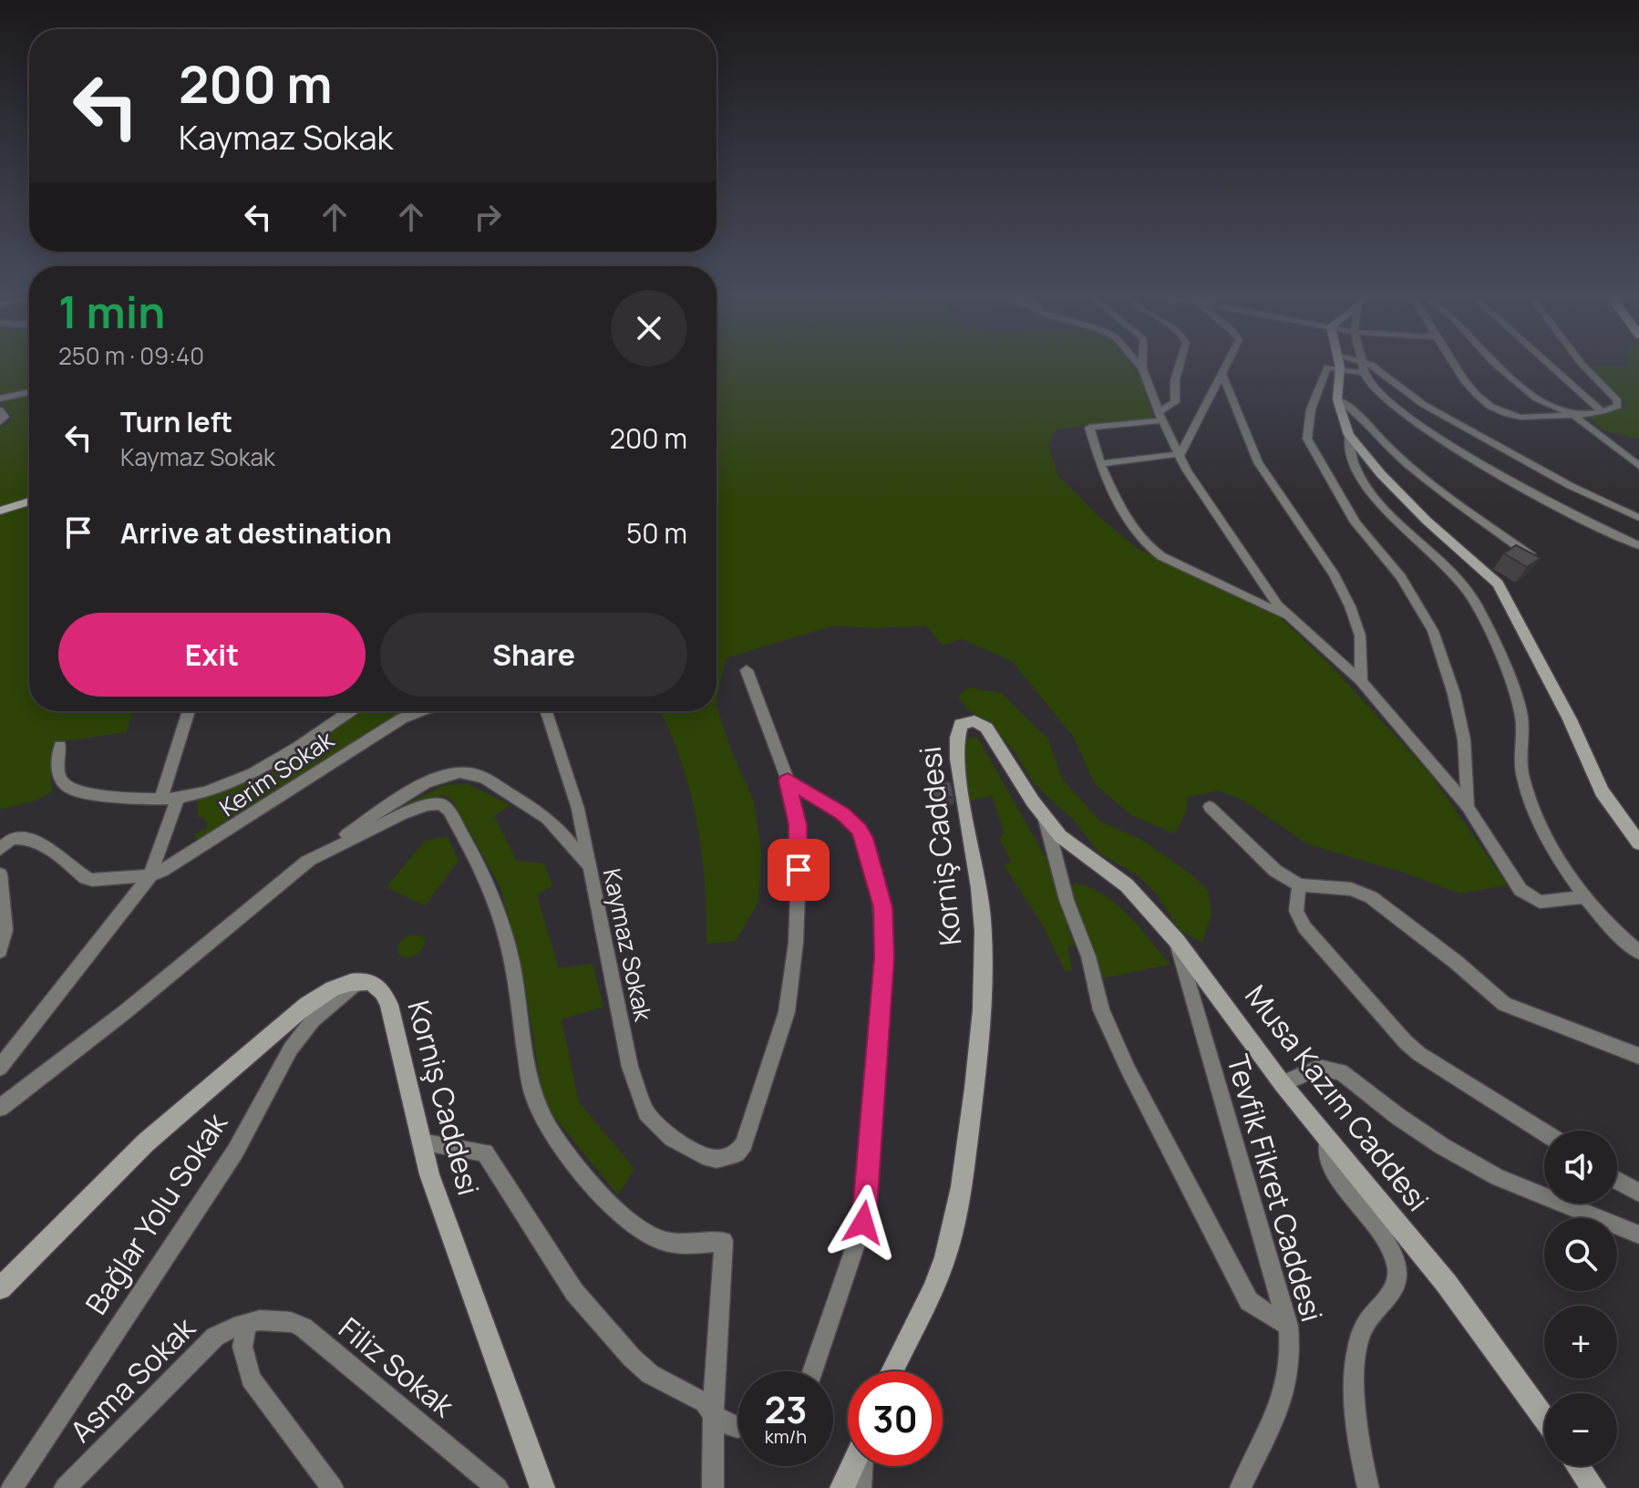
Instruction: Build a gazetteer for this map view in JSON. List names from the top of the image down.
{
  "streets": {
    "main road": ["Korniş Caddesi", "Musa Kazım Caddesi"],
    "street": [
      "Kerim Sokak",
      "Kaymaz Sokak",
      "Tevfik Fikret Caddesi",
      "Bağlar Yolu Sokak",
      "Filiz Sokak",
      "Asma Sokak"
    ]
  },
  "crossings": [
    ["Korniş Caddesi", "Musa Kazım Caddesi"],
    ["Korniş Caddesi", "Bağlar Yolu Sokak"],
    ["Musa Kazım Caddesi", "Tevfik Fikret Caddesi"],
    ["Filiz Sokak", "Asma Sokak"]
  ],
  "page": {
    "turn": ["200 m", "Kaymaz Sokak"],
    "heading": ["1 min", "250 m · 09:40"],
    "list": [
      {
        "name": "Turn left",
        "note": "Kaymaz Sokak",
        "value": "200 m"
      },
      {
        "name": "Arrive at destination",
        "value": "50 m"
      }
    ],
    "buttons": ["Exit", "Share"],
    "map_buttons": ["+", "−"],
    "speed": "23 km/h",
    "limit": "30"
  }
}
